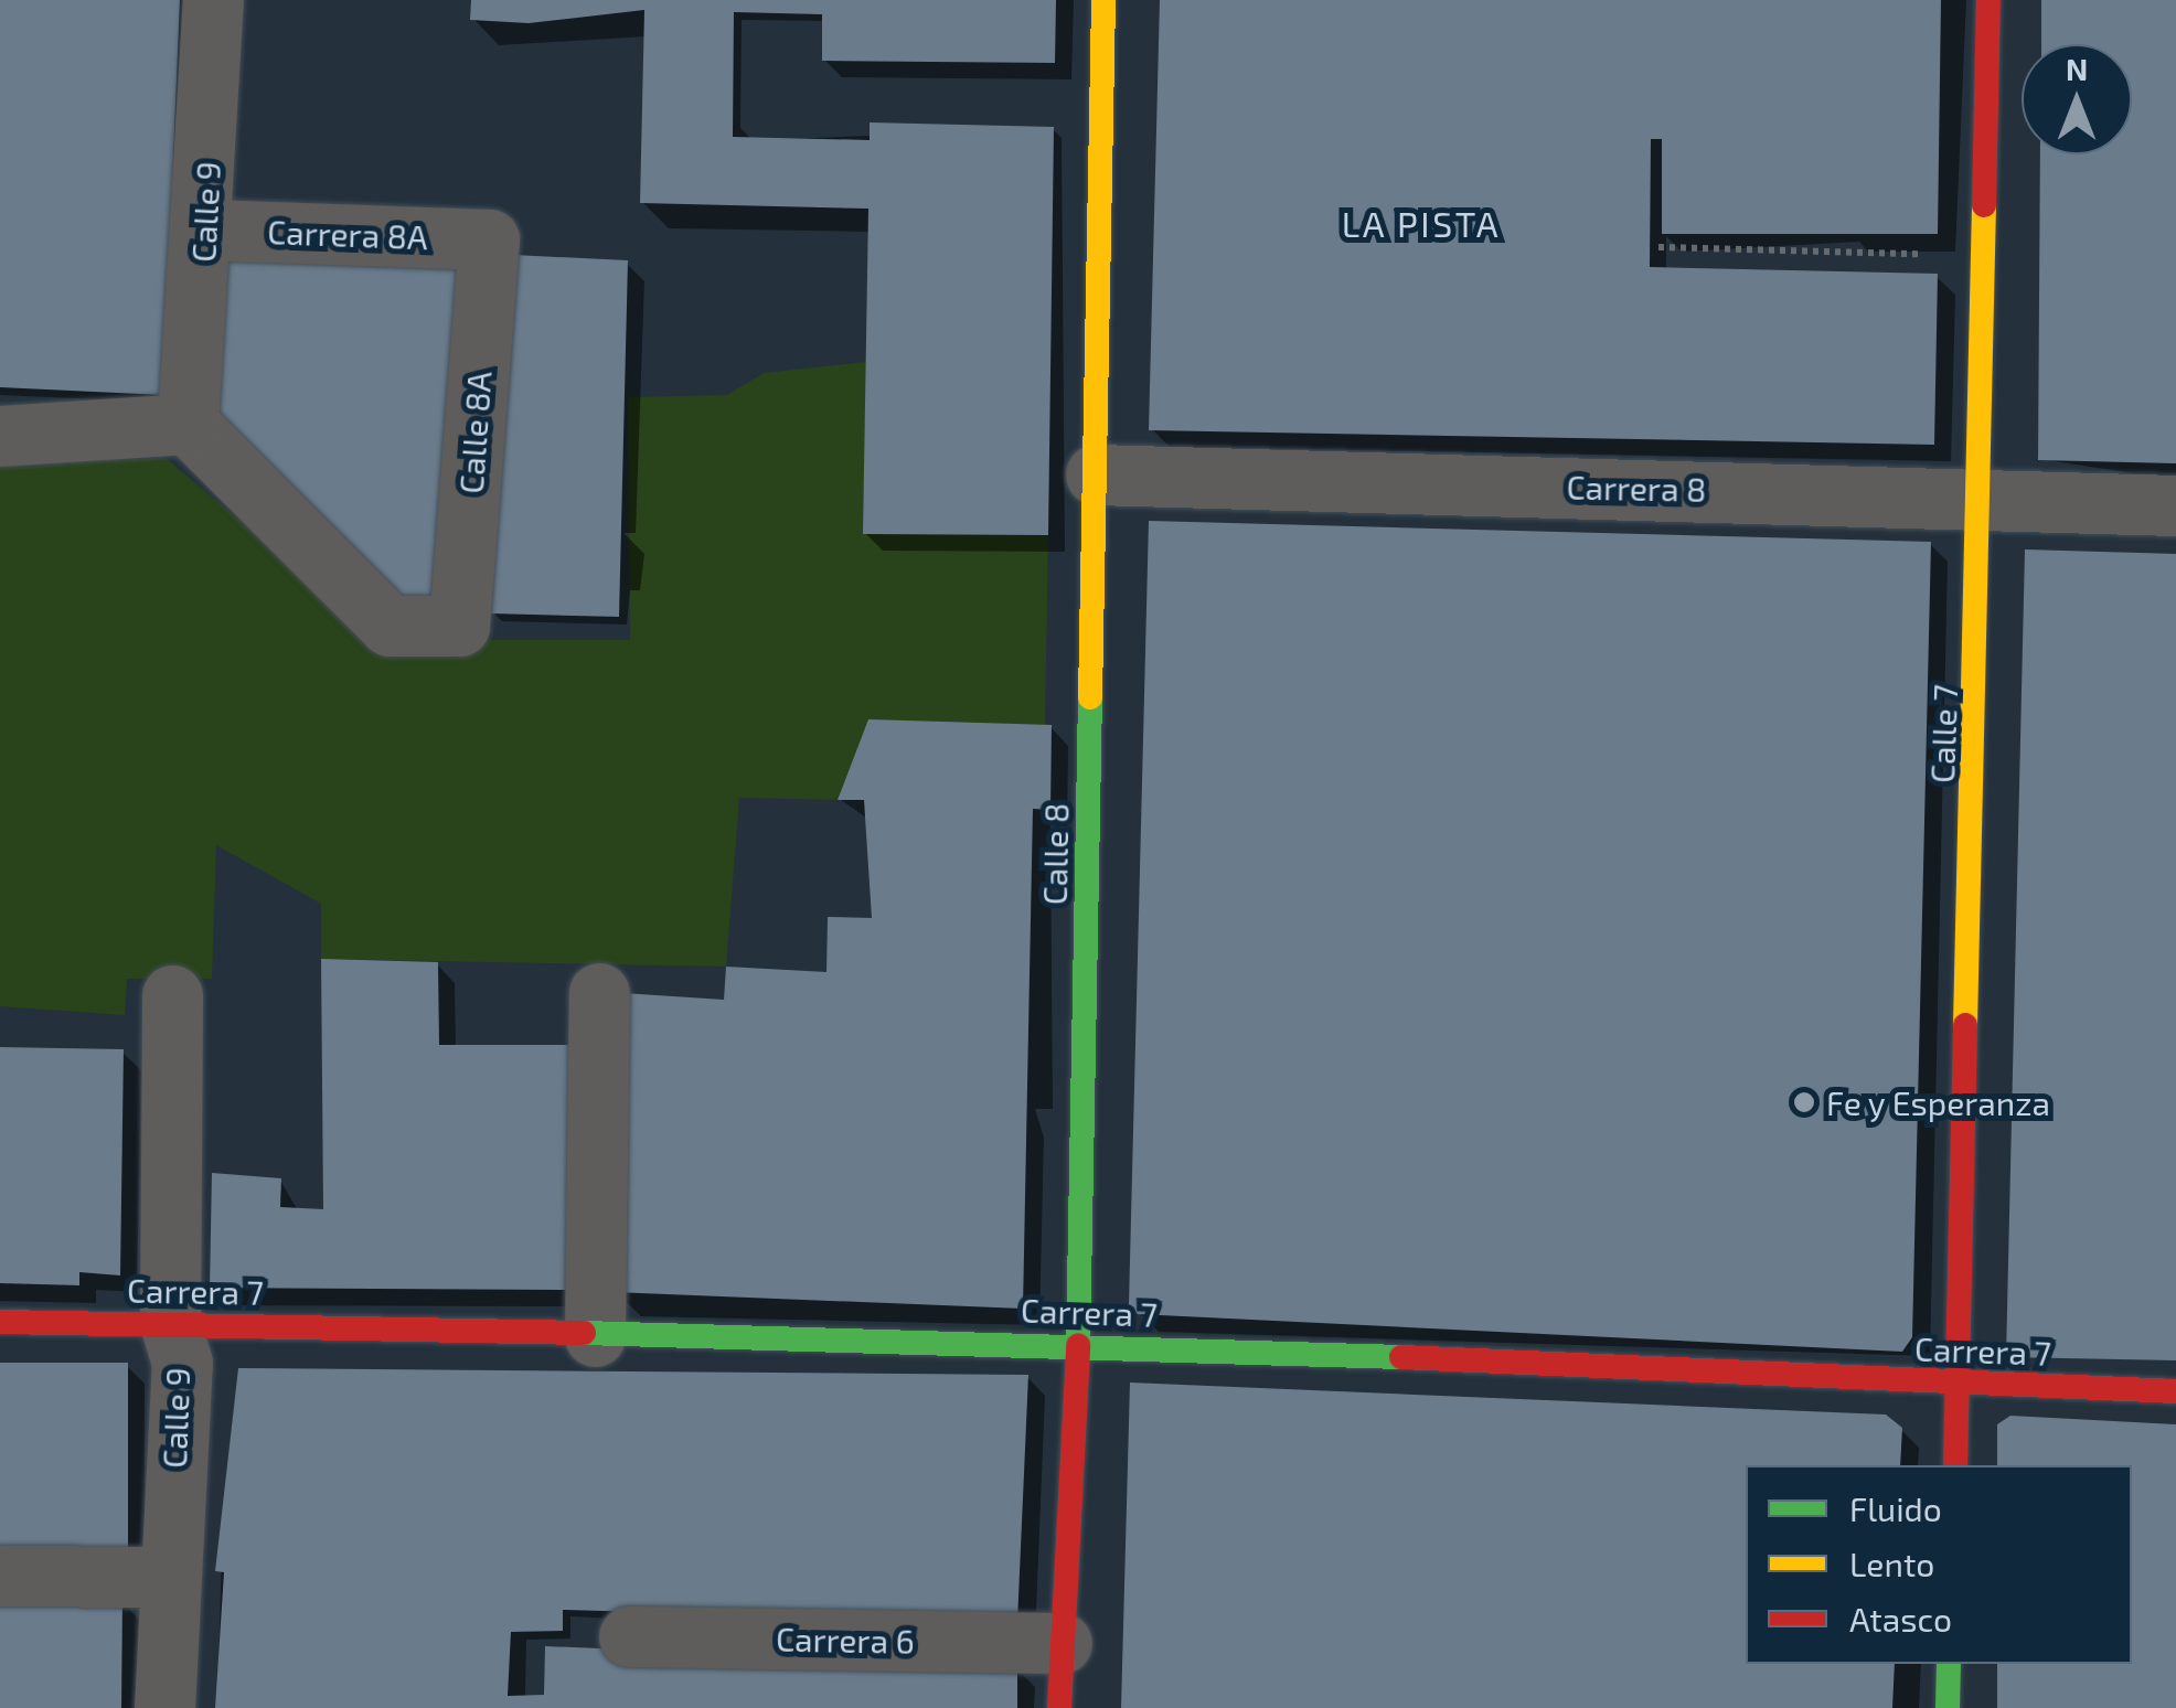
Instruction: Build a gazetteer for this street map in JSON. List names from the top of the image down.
{
  "streets": {
    "main road": ["Calle 7", "Calle 8", "Carrera 7"],
    "street": [
      "Calle 9",
      "Carrera 8A",
      "Calle 8A",
      "Carrera 8",
      "Carrera 6"
    ]
  },
  "crossings": [
    ["Calle 9", "Carrera 8A"],
    ["Calle 9", "Calle 8A"],
    ["Calle 9", "Carrera 7"],
    ["Carrera 8A", "Calle 8A"],
    ["Carrera 8", "Calle 7"],
    ["Carrera 8", "Calle 8"],
    ["Calle 7", "Carrera 7"],
    ["Calle 8", "Carrera 7"],
    ["Calle 8", "Carrera 6"]
  ],
  "districts": ["LA PISTA"],
  "places": ["Fe y Esperanza"],
  "legend": ["Fluido", "Lento", "Atasco"],
  "north": "top"
}
